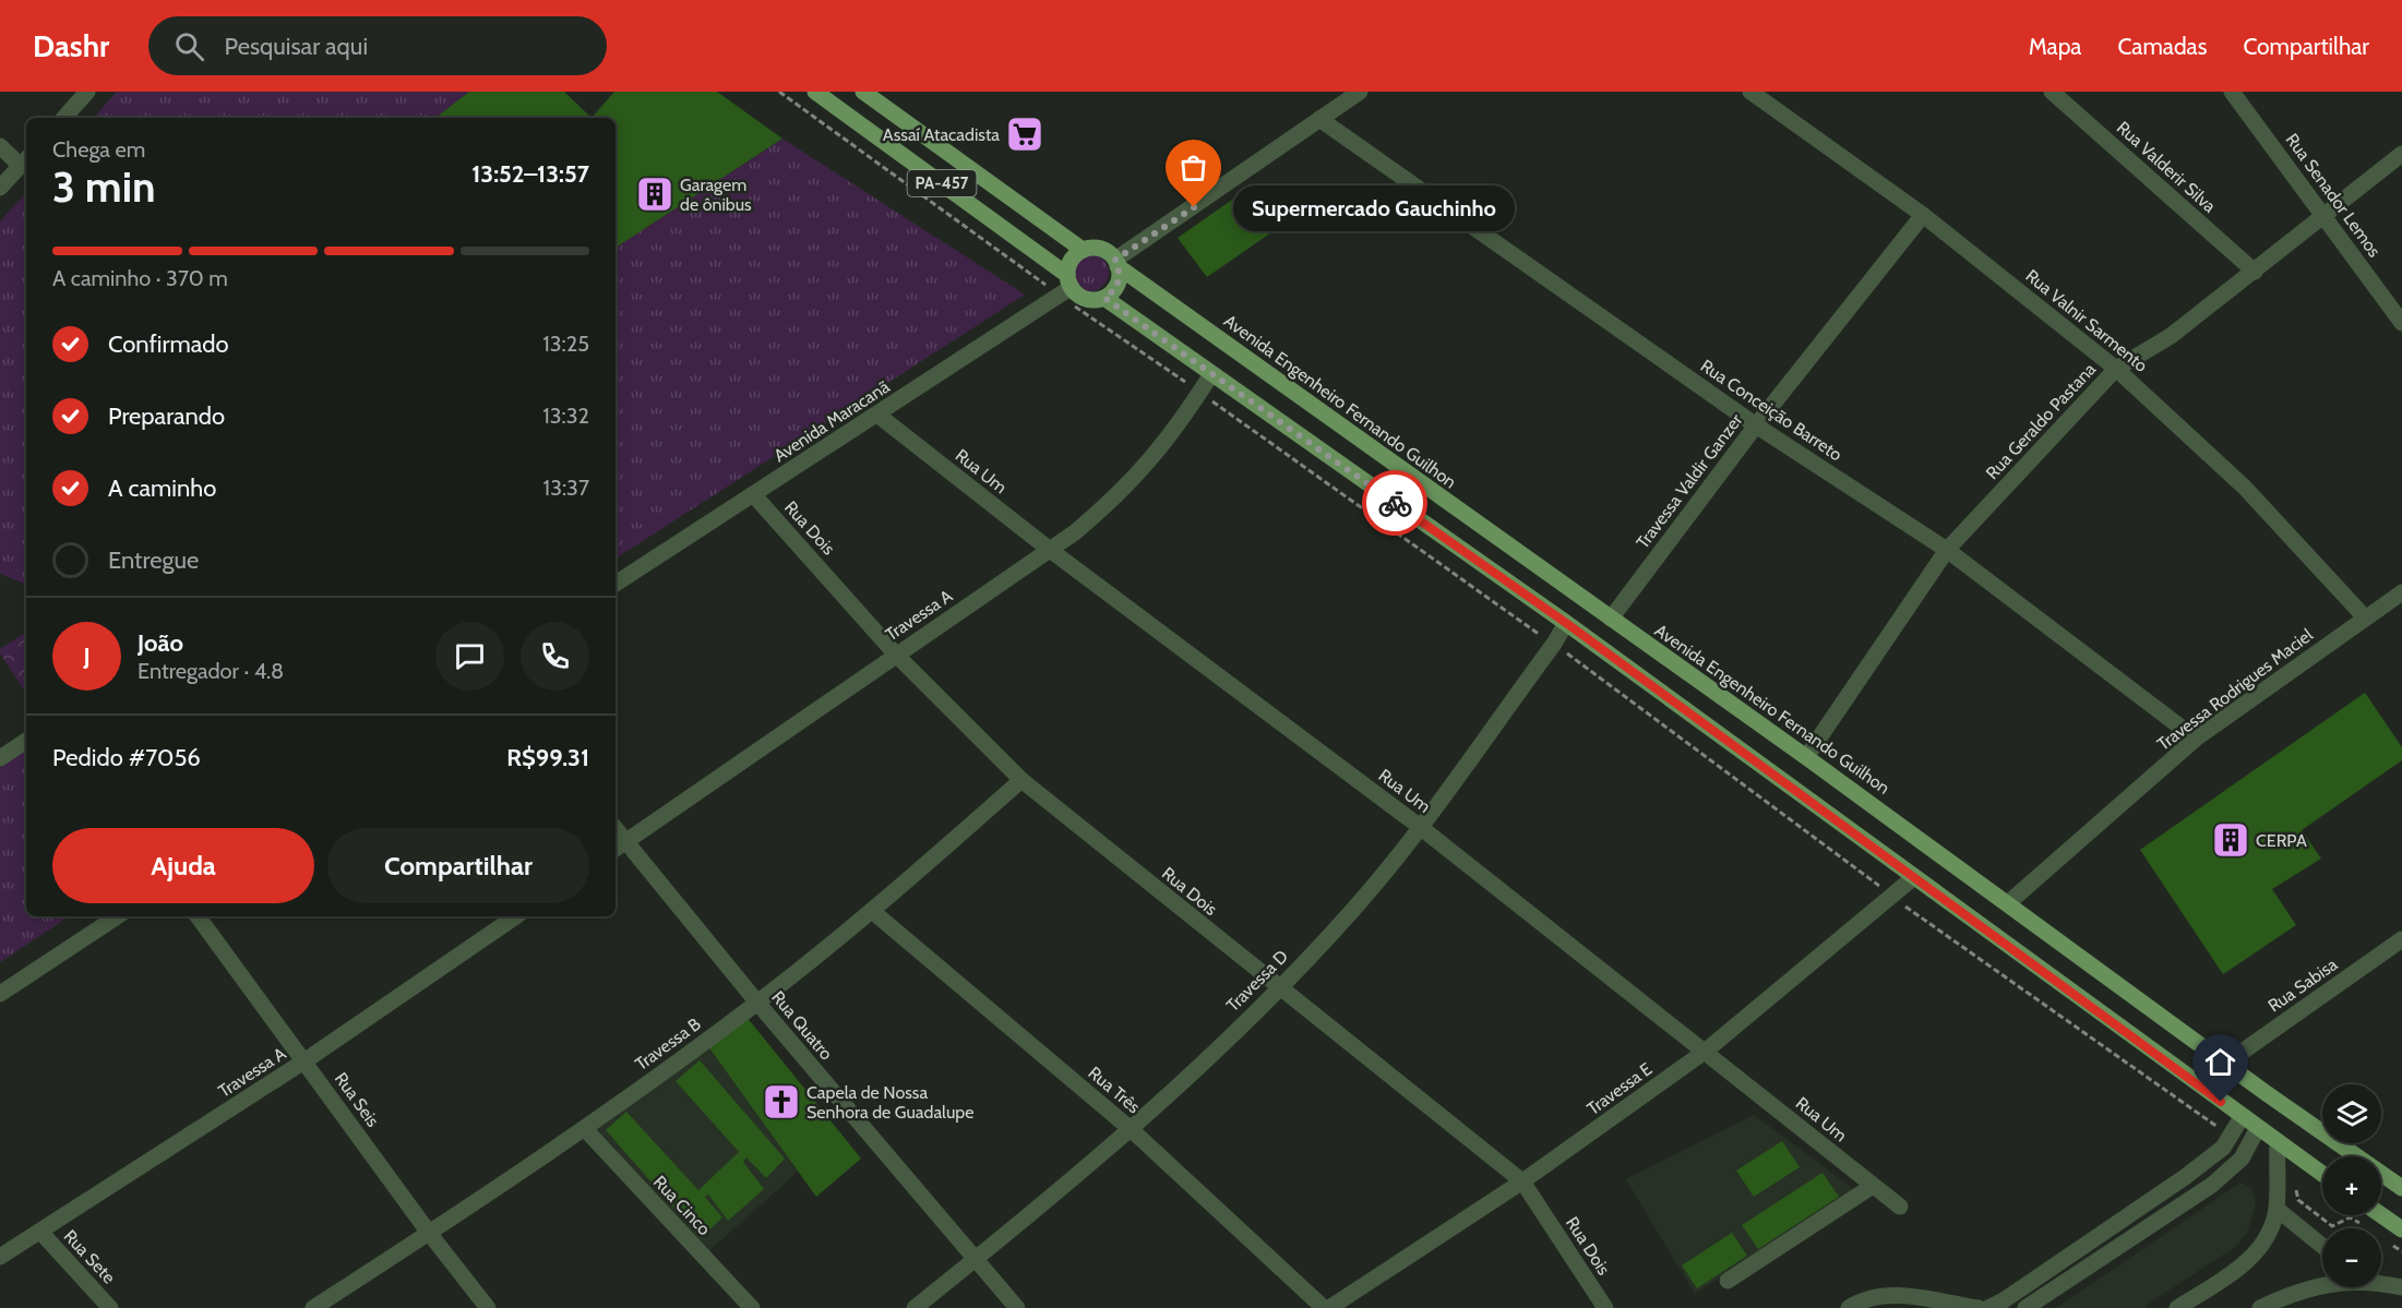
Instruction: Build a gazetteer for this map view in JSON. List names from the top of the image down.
{
  "streets": {
    "main road": ["PA-457", "Avenida Engenheiro Fernando Guilhon"],
    "street": [
      "Rua Valderir Silva",
      "Rua Senador Lemos",
      "Rua Valnir Sarmento",
      "Rua Conceição Barreto",
      "Avenida Maracanã",
      "Rua Geraldo Pastana",
      "Rua Um",
      "Travessa Valdir Ganzer",
      "Rua Dois",
      "Travessa A",
      "Travessa Rodrigues Maciel",
      "Travessa D",
      "Rua Sabisa",
      "Rua Quatro",
      "Travessa B",
      "Travessa E",
      "Rua Três",
      "Rua Seis",
      "Rua Cinco",
      "Rua Sete"
    ]
  },
  "crossings": [
    ["Rua Valderir Silva", "Rua Geraldo Pastana"],
    ["PA-457", "Avenida Engenheiro Fernando Guilhon"],
    ["PA-457", "Avenida Maracanã"],
    ["PA-457", "Travessa A"],
    ["PA-457", "Travessa D"],
    ["PA-457", "Travessa E"],
    ["Rua Senador Lemos", "Rua Geraldo Pastana"],
    ["Rua Valnir Sarmento", "Rua Geraldo Pastana"],
    ["Rua Valnir Sarmento", "Travessa Valdir Ganzer"],
    ["Rua Valnir Sarmento", "Travessa Rodrigues Maciel"],
    ["Avenida Engenheiro Fernando Guilhon", "Avenida Maracanã"],
    ["Avenida Engenheiro Fernando Guilhon", "Rua Geraldo Pastana"],
    ["Avenida Engenheiro Fernando Guilhon", "Travessa Valdir Ganzer"],
    ["Avenida Engenheiro Fernando Guilhon", "Travessa Rodrigues Maciel"],
    ["Avenida Engenheiro Fernando Guilhon", "Rua Sabisa"],
    ["Rua Conceição Barreto", "Rua Geraldo Pastana"],
    ["Rua Conceição Barreto", "Travessa Valdir Ganzer"],
    ["Rua Conceição Barreto", "Travessa Rodrigues Maciel"],
    ["Avenida Maracanã", "Rua Um"],
    ["Avenida Maracanã", "Rua Dois"],
    ["Rua Um", "Travessa A"],
    ["Rua Um", "Travessa D"],
    ["Rua Um", "Travessa E"],
    ["Rua Dois", "Travessa A"],
    ["Rua Dois", "Travessa D"],
    ["Rua Dois", "Travessa B"],
    ["Rua Dois", "Travessa E"],
    ["Travessa A", "Rua Quatro"],
    ["Travessa A", "Rua Seis"],
    ["Travessa A", "Rua Sete"],
    ["Travessa D", "Rua Quatro"],
    ["Travessa D", "Rua Três"],
    ["Rua Quatro", "Travessa B"],
    ["Travessa B", "Rua Três"],
    ["Travessa B", "Rua Seis"],
    ["Travessa B", "Rua Cinco"]
  ],
  "places": {
    "supermarket": ["Assaí Atacadista"],
    "building": ["Garagem de ônibus", "CERPA"],
    "other": ["Supermercado Gauchinho"],
    "church": ["Capela de Nossa Senhora de Guadalupe"]
  },
  "page": {
    "header": "Dashr",
    "search": "Pesquisar aqui",
    "nav": ["Mapa", "Camadas", "Compartilhar"],
    "heading": ["3 min", "Chega em", "13:52–13:57"],
    "panel": [
      "João",
      "Entregador · 4.8",
      "Pedido #7056",
      "R$99.31"
    ],
    "bubble": "Supermercado Gauchinho",
    "bar": "A caminho · 370 m",
    "list": [
      ["Confirmado", "13:25"],
      ["Preparando", "13:32"],
      ["A caminho", "13:37"],
      "Entregue"
    ],
    "round": "J",
    "buttons": ["Ajuda", "Compartilhar"],
    "map_buttons": ["+", "−"]
  }
}
